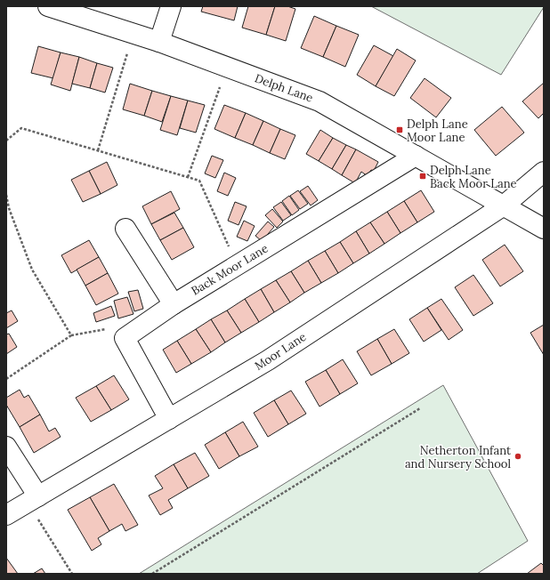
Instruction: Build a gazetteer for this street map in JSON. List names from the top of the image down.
{
  "streets": {
    "street": ["Delph Lane", "Back Moor Lane", "Moor Lane"]
  },
  "crossings": [
    ["Delph Lane", "Back Moor Lane"],
    ["Delph Lane", "Moor Lane"]
  ],
  "places": {
    "transit": ["Delph Lane Moor Lane", "Delph Lane Back Moor Lane"],
    "other": ["Netherton Infant and Nursery School"]
  }
}
